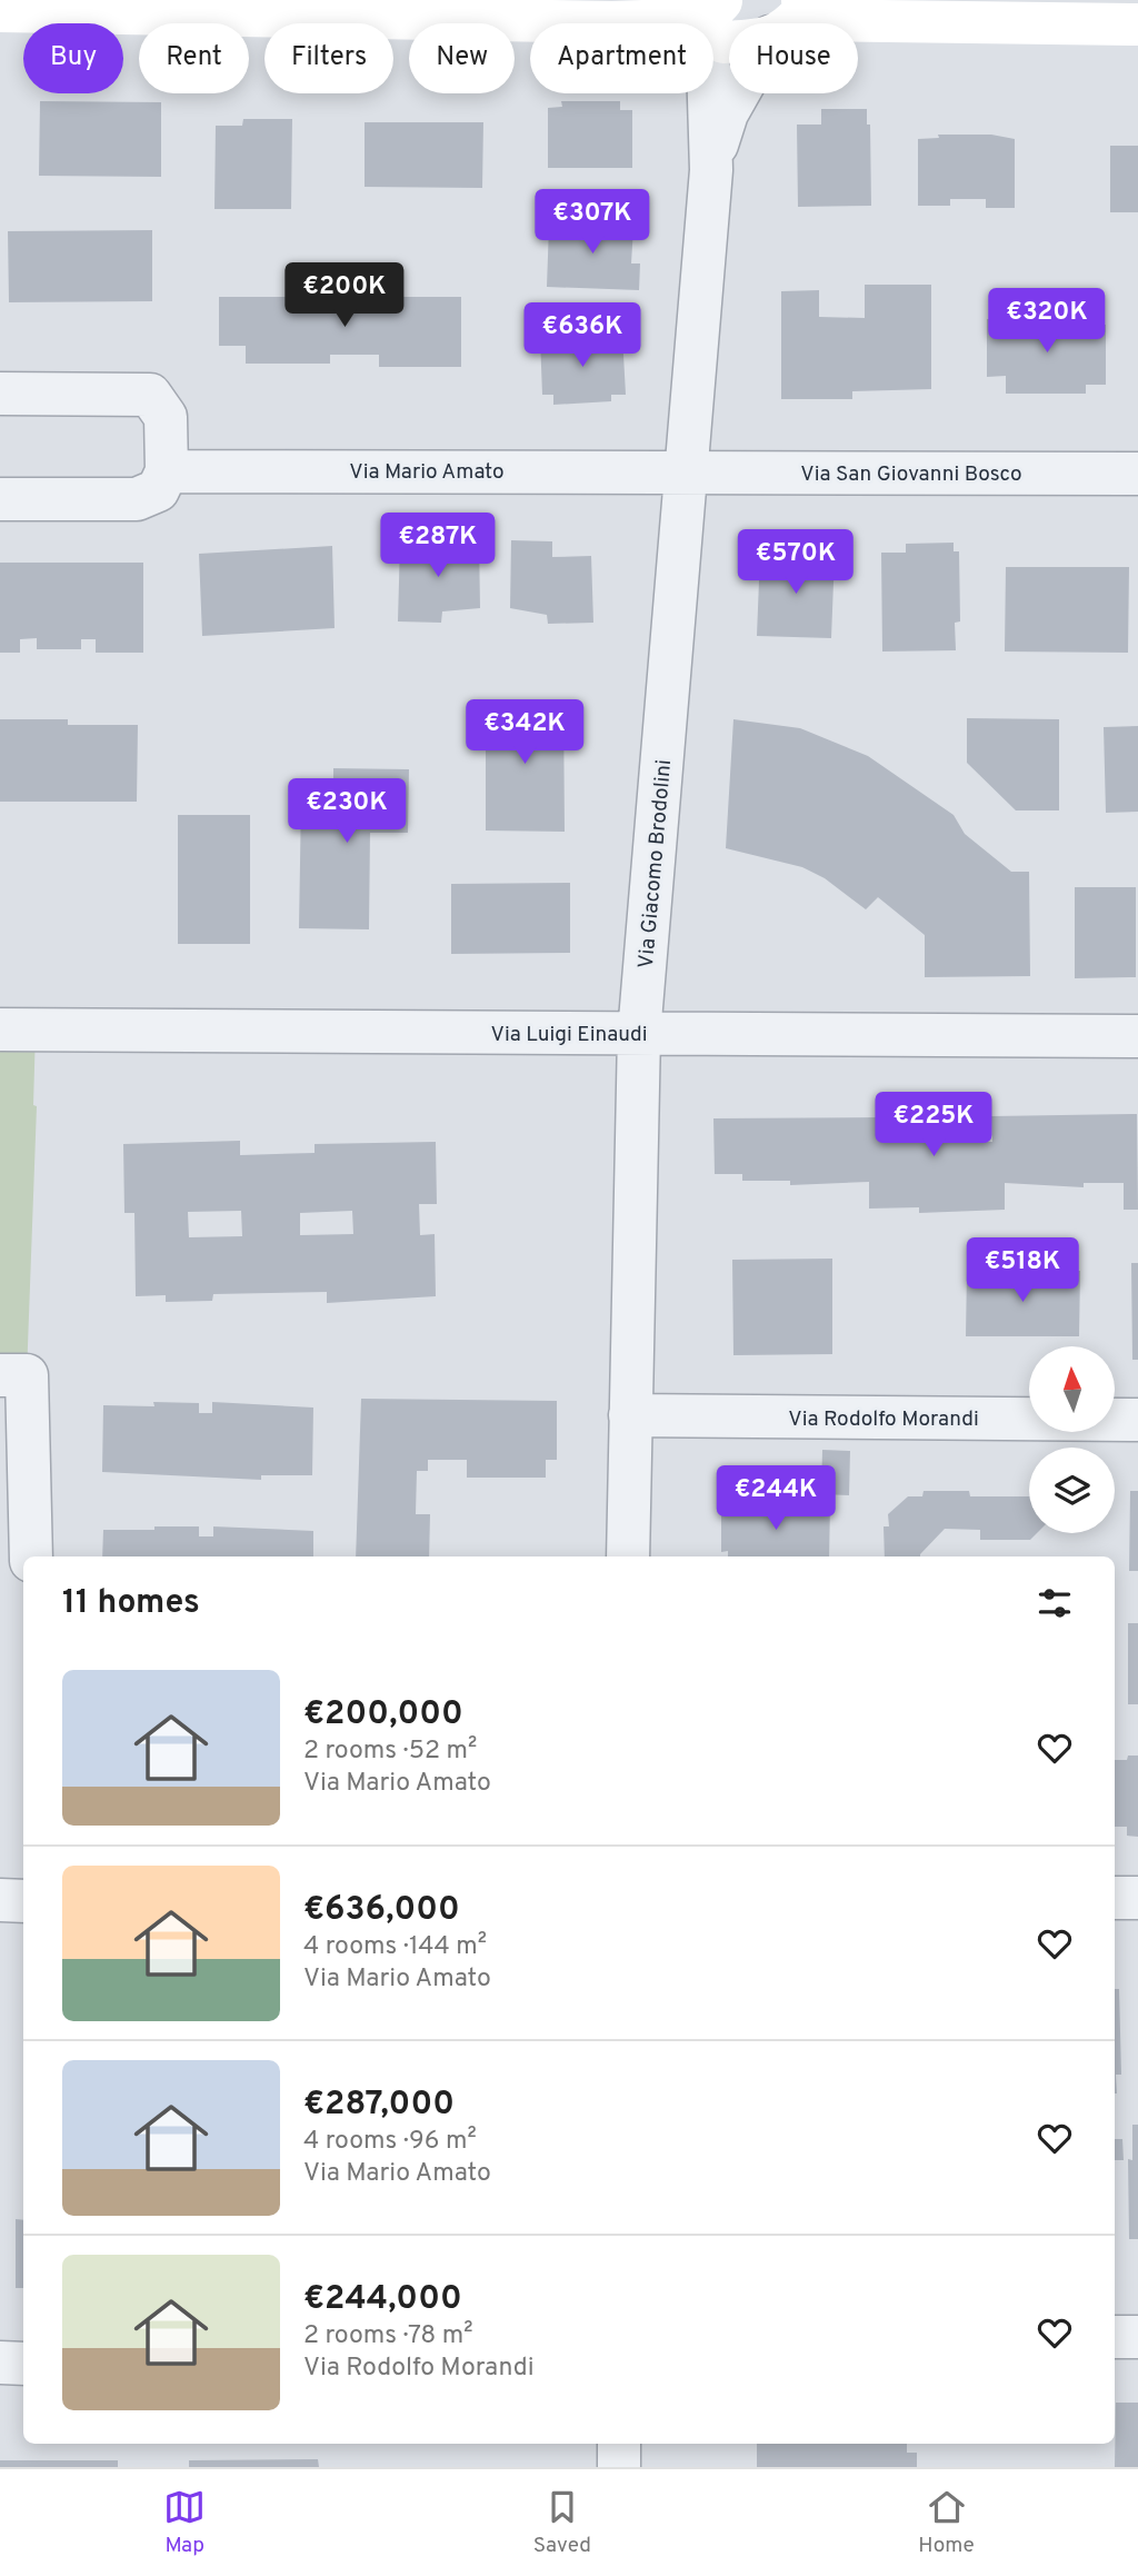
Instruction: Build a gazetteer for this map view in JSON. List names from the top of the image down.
{
  "streets": {
    "street": [
      "Via Mario Amato",
      "Via San Giovanni Bosco",
      "Via Giacomo Brodolini",
      "Via Luigi Einaudi",
      "Via Rodolfo Morandi"
    ]
  },
  "crossings": [
    ["Via Mario Amato", "Via San Giovanni Bosco"],
    ["Via Mario Amato", "Via Giacomo Brodolini"],
    ["Via San Giovanni Bosco", "Via Giacomo Brodolini"],
    ["Via Giacomo Brodolini", "Via Luigi Einaudi"],
    ["Via Giacomo Brodolini", "Via Rodolfo Morandi"]
  ],
  "north": "top",
  "page": {
    "chip": [
      "Buy",
      "Rent",
      "Filters",
      "New",
      "Apartment",
      "House"
    ],
    "price": [
      "€307K",
      "€200K",
      "€320K",
      "€636K",
      "€287K",
      "€570K",
      "€342K",
      "€230K",
      "€225K",
      "€518K",
      "€244K"
    ],
    "heading": "11 homes",
    "list": [
      {
        "name": "€200,000",
        "note": "2 rooms · 52 m² · Via Mario Amato"
      },
      {
        "name": "€636,000",
        "note": "4 rooms · 144 m² · Via Mario Amato"
      },
      {
        "name": "€287,000",
        "note": "4 rooms · 96 m² · Via Mario Amato"
      },
      {
        "name": "€244,000",
        "note": "2 rooms · 78 m² · Via Rodolfo Morandi"
      }
    ],
    "tabs": ["Map", "Saved", "Home"]
  }
}
